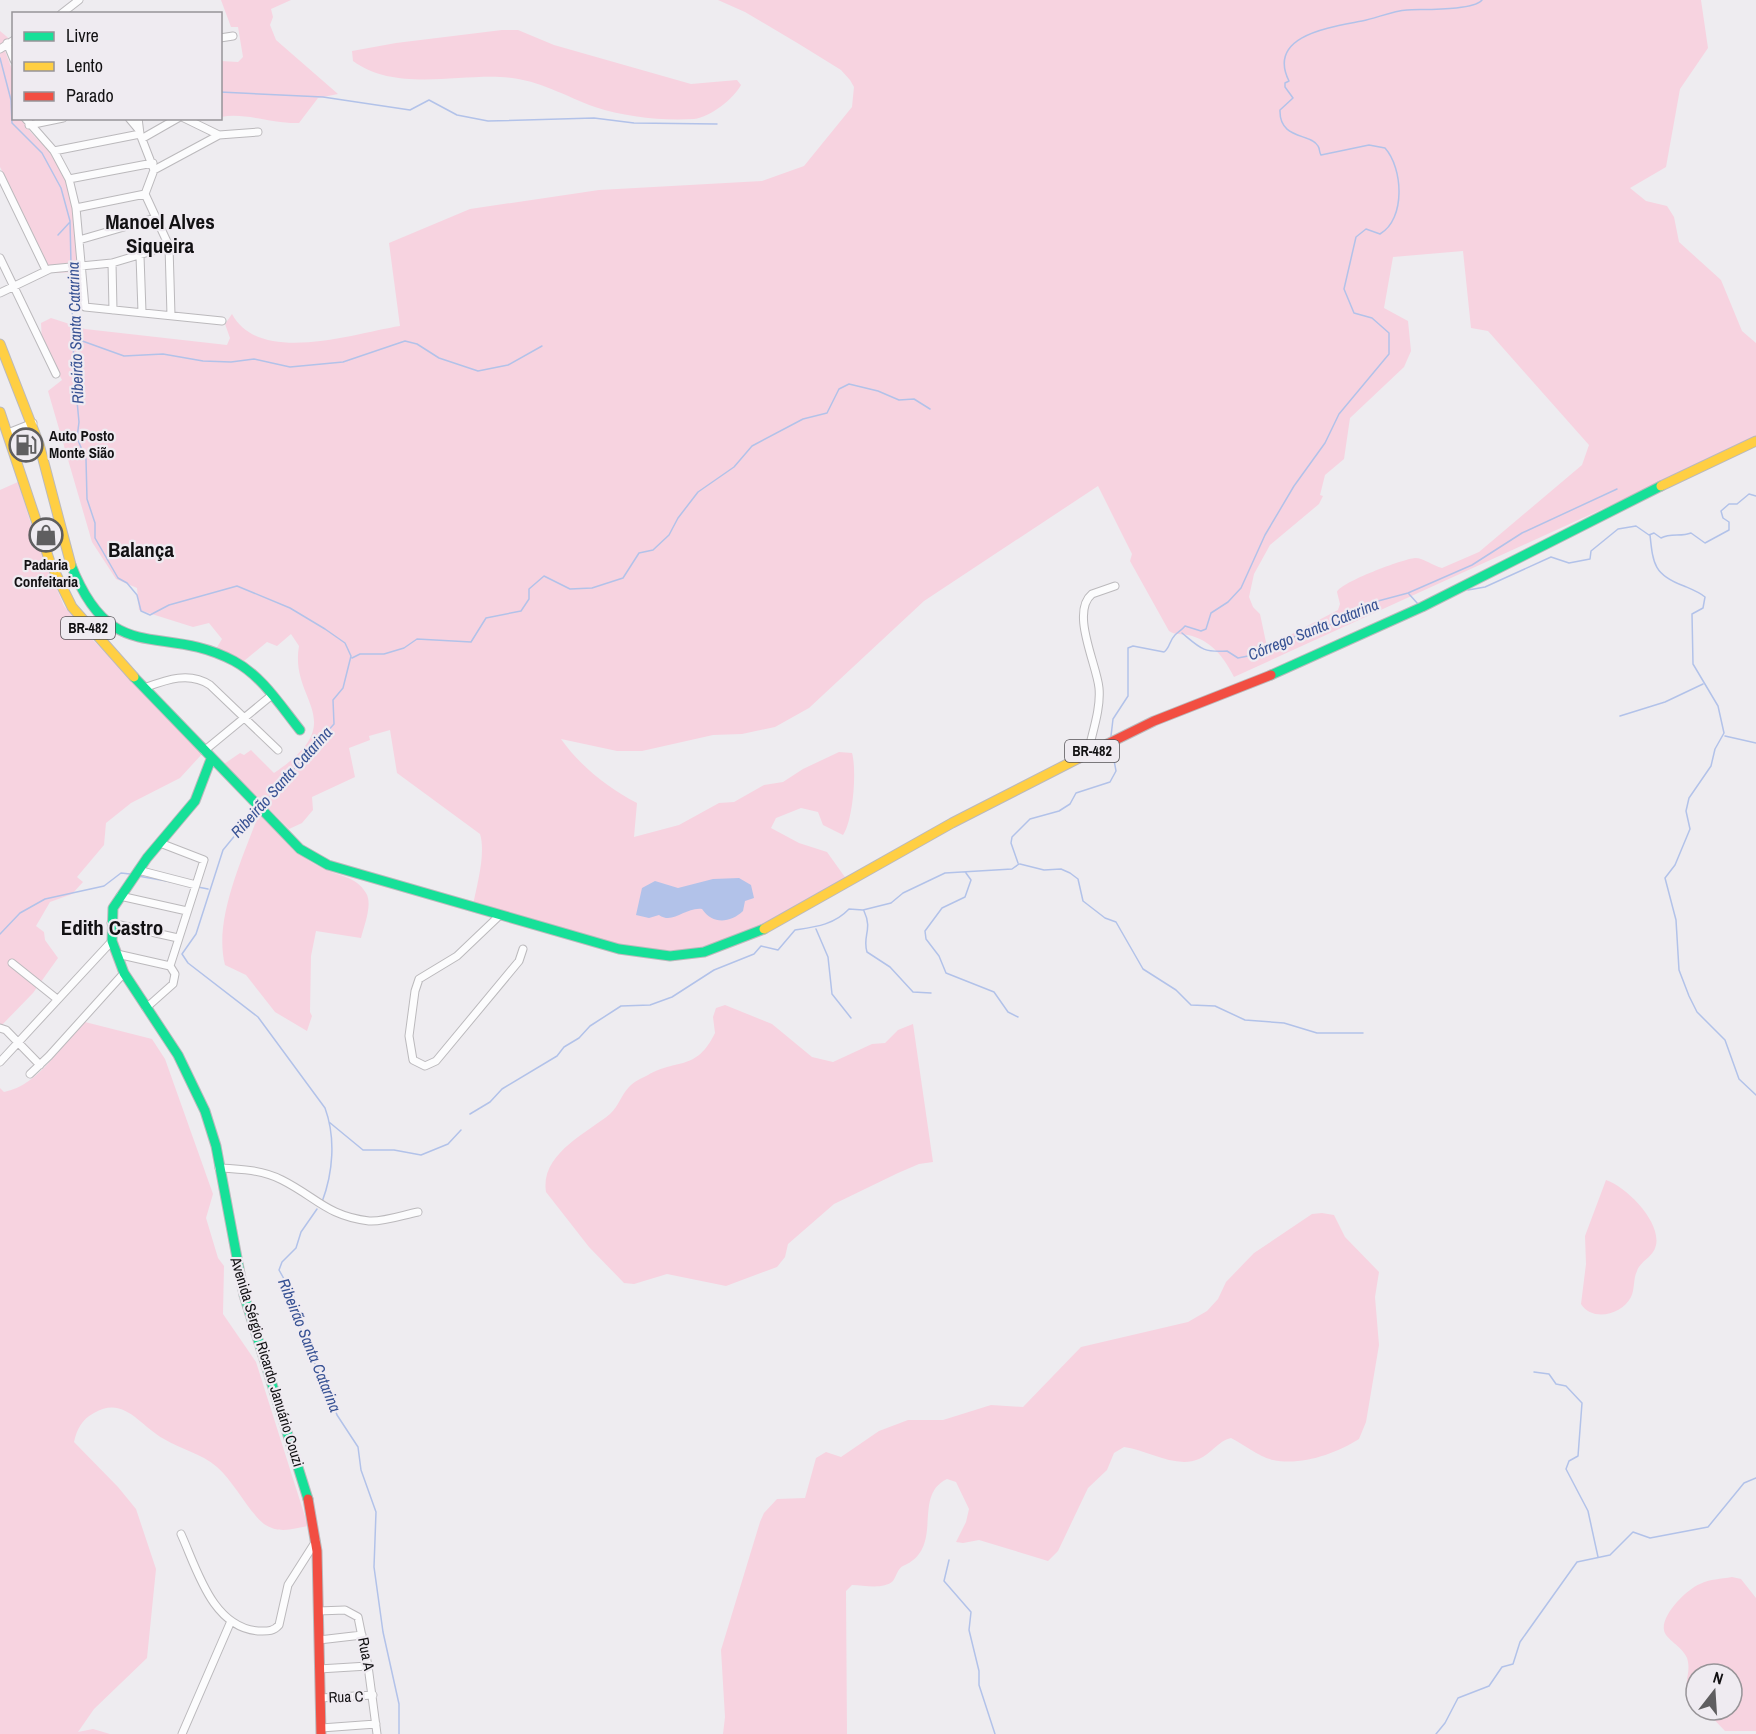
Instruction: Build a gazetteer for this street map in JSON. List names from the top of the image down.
{
  "streets": {
    "main road": ["BR-482", "Avenida Sérgio Ricardo Januário Couzi"],
    "street": ["Rua A", "Rua C"]
  },
  "crossings": [
    ["BR-482", "Avenida Sérgio Ricardo Januário Couzi"],
    ["Avenida Sérgio Ricardo Januário Couzi", "Rua A"],
    ["Avenida Sérgio Ricardo Januário Couzi", "Rua C"],
    ["Rua A", "Rua C"]
  ],
  "districts": ["Manoel Alves Siqueira", "Balança", "Edith Castro"],
  "water": ["Ribeirão Santa Catarina", "Córrego Santa Catarina"],
  "places": {
    "fuel station": ["Auto Posto Monte Sião"],
    "shop": ["Padaria Confeitaria"]
  },
  "legend": ["Livre", "Lento", "Parado"],
  "north": "top"
}
